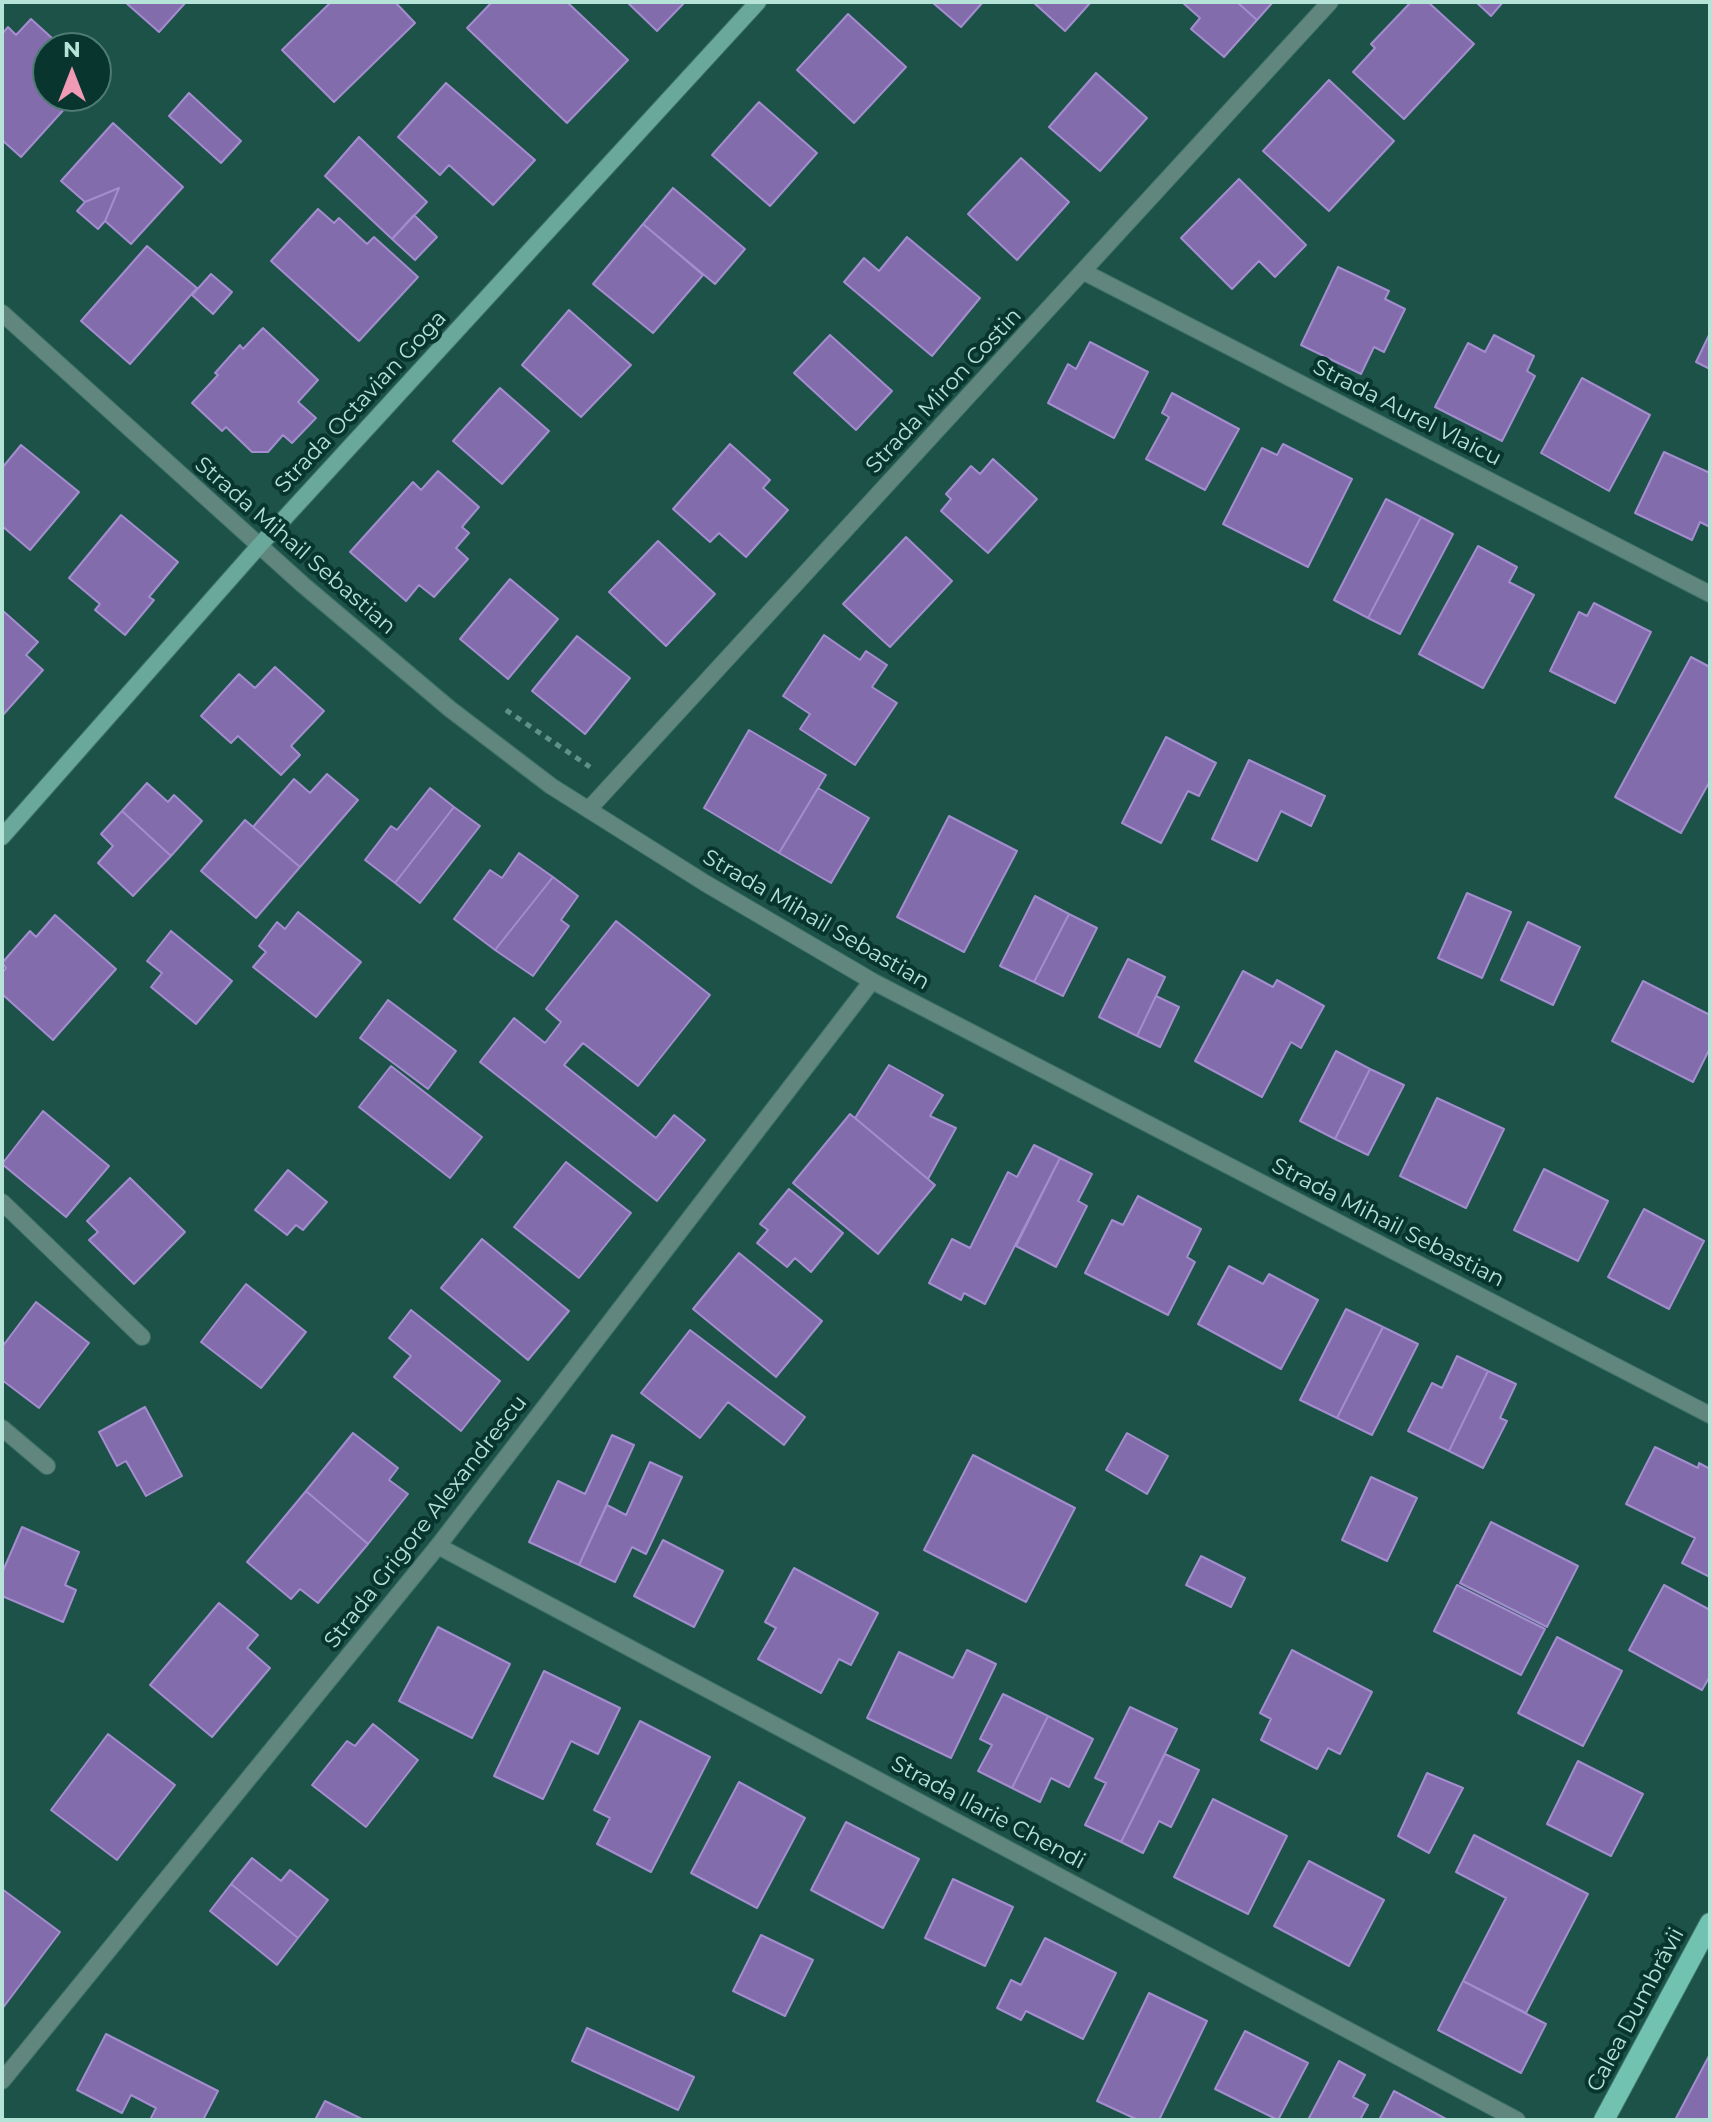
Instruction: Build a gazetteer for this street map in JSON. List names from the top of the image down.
{
  "streets": {
    "main road": ["Strada Octavian Goga", "Calea Dumbrăvii"],
    "street": [
      "Strada Miron Costin",
      "Strada Aurel Vlaicu",
      "Strada Mihail Sebastian",
      "Strada Grigore Alexandrescu",
      "Strada Ilarie Chendi"
    ]
  },
  "crossings": [
    ["Strada Miron Costin", "Strada Aurel Vlaicu"],
    ["Strada Miron Costin", "Strada Mihail Sebastian"],
    ["Strada Octavian Goga", "Strada Mihail Sebastian"],
    ["Strada Mihail Sebastian", "Strada Grigore Alexandrescu"],
    ["Strada Grigore Alexandrescu", "Strada Ilarie Chendi"]
  ],
  "north": "top"
}
